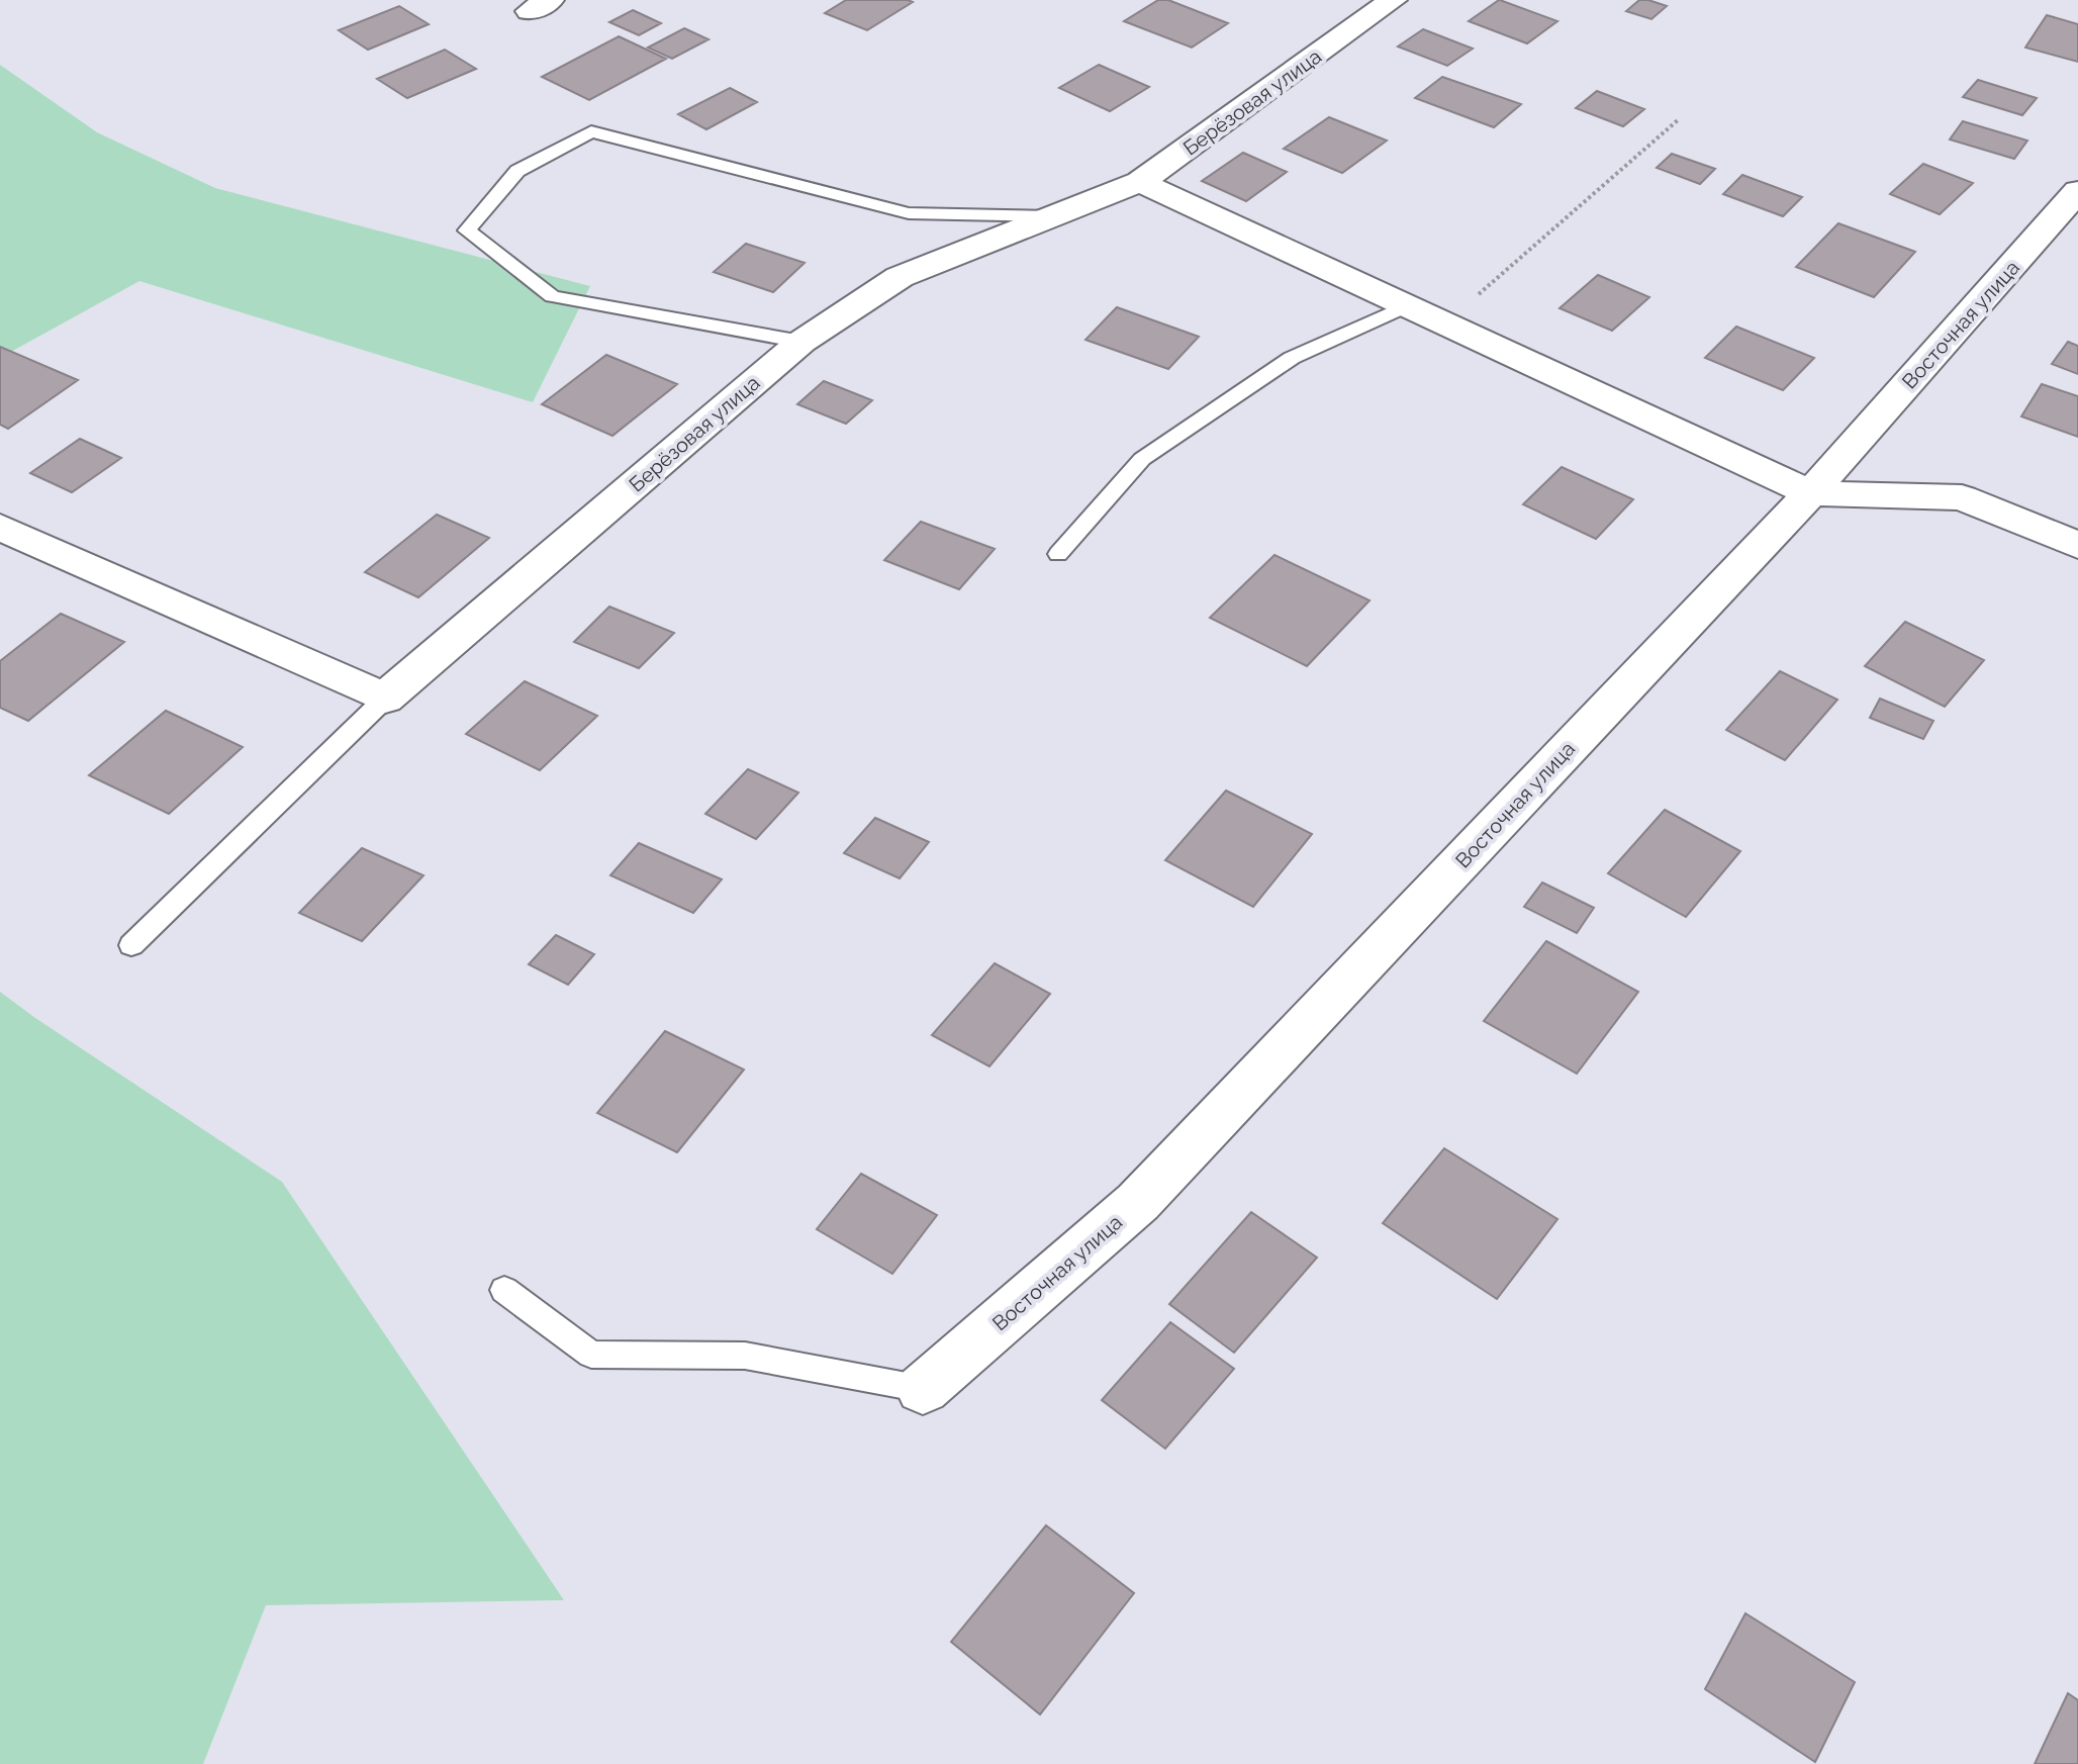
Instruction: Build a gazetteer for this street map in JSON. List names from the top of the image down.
{
  "streets": {
    "street": ["Берёзовая улица", "Восточная улица"]
  }
}
